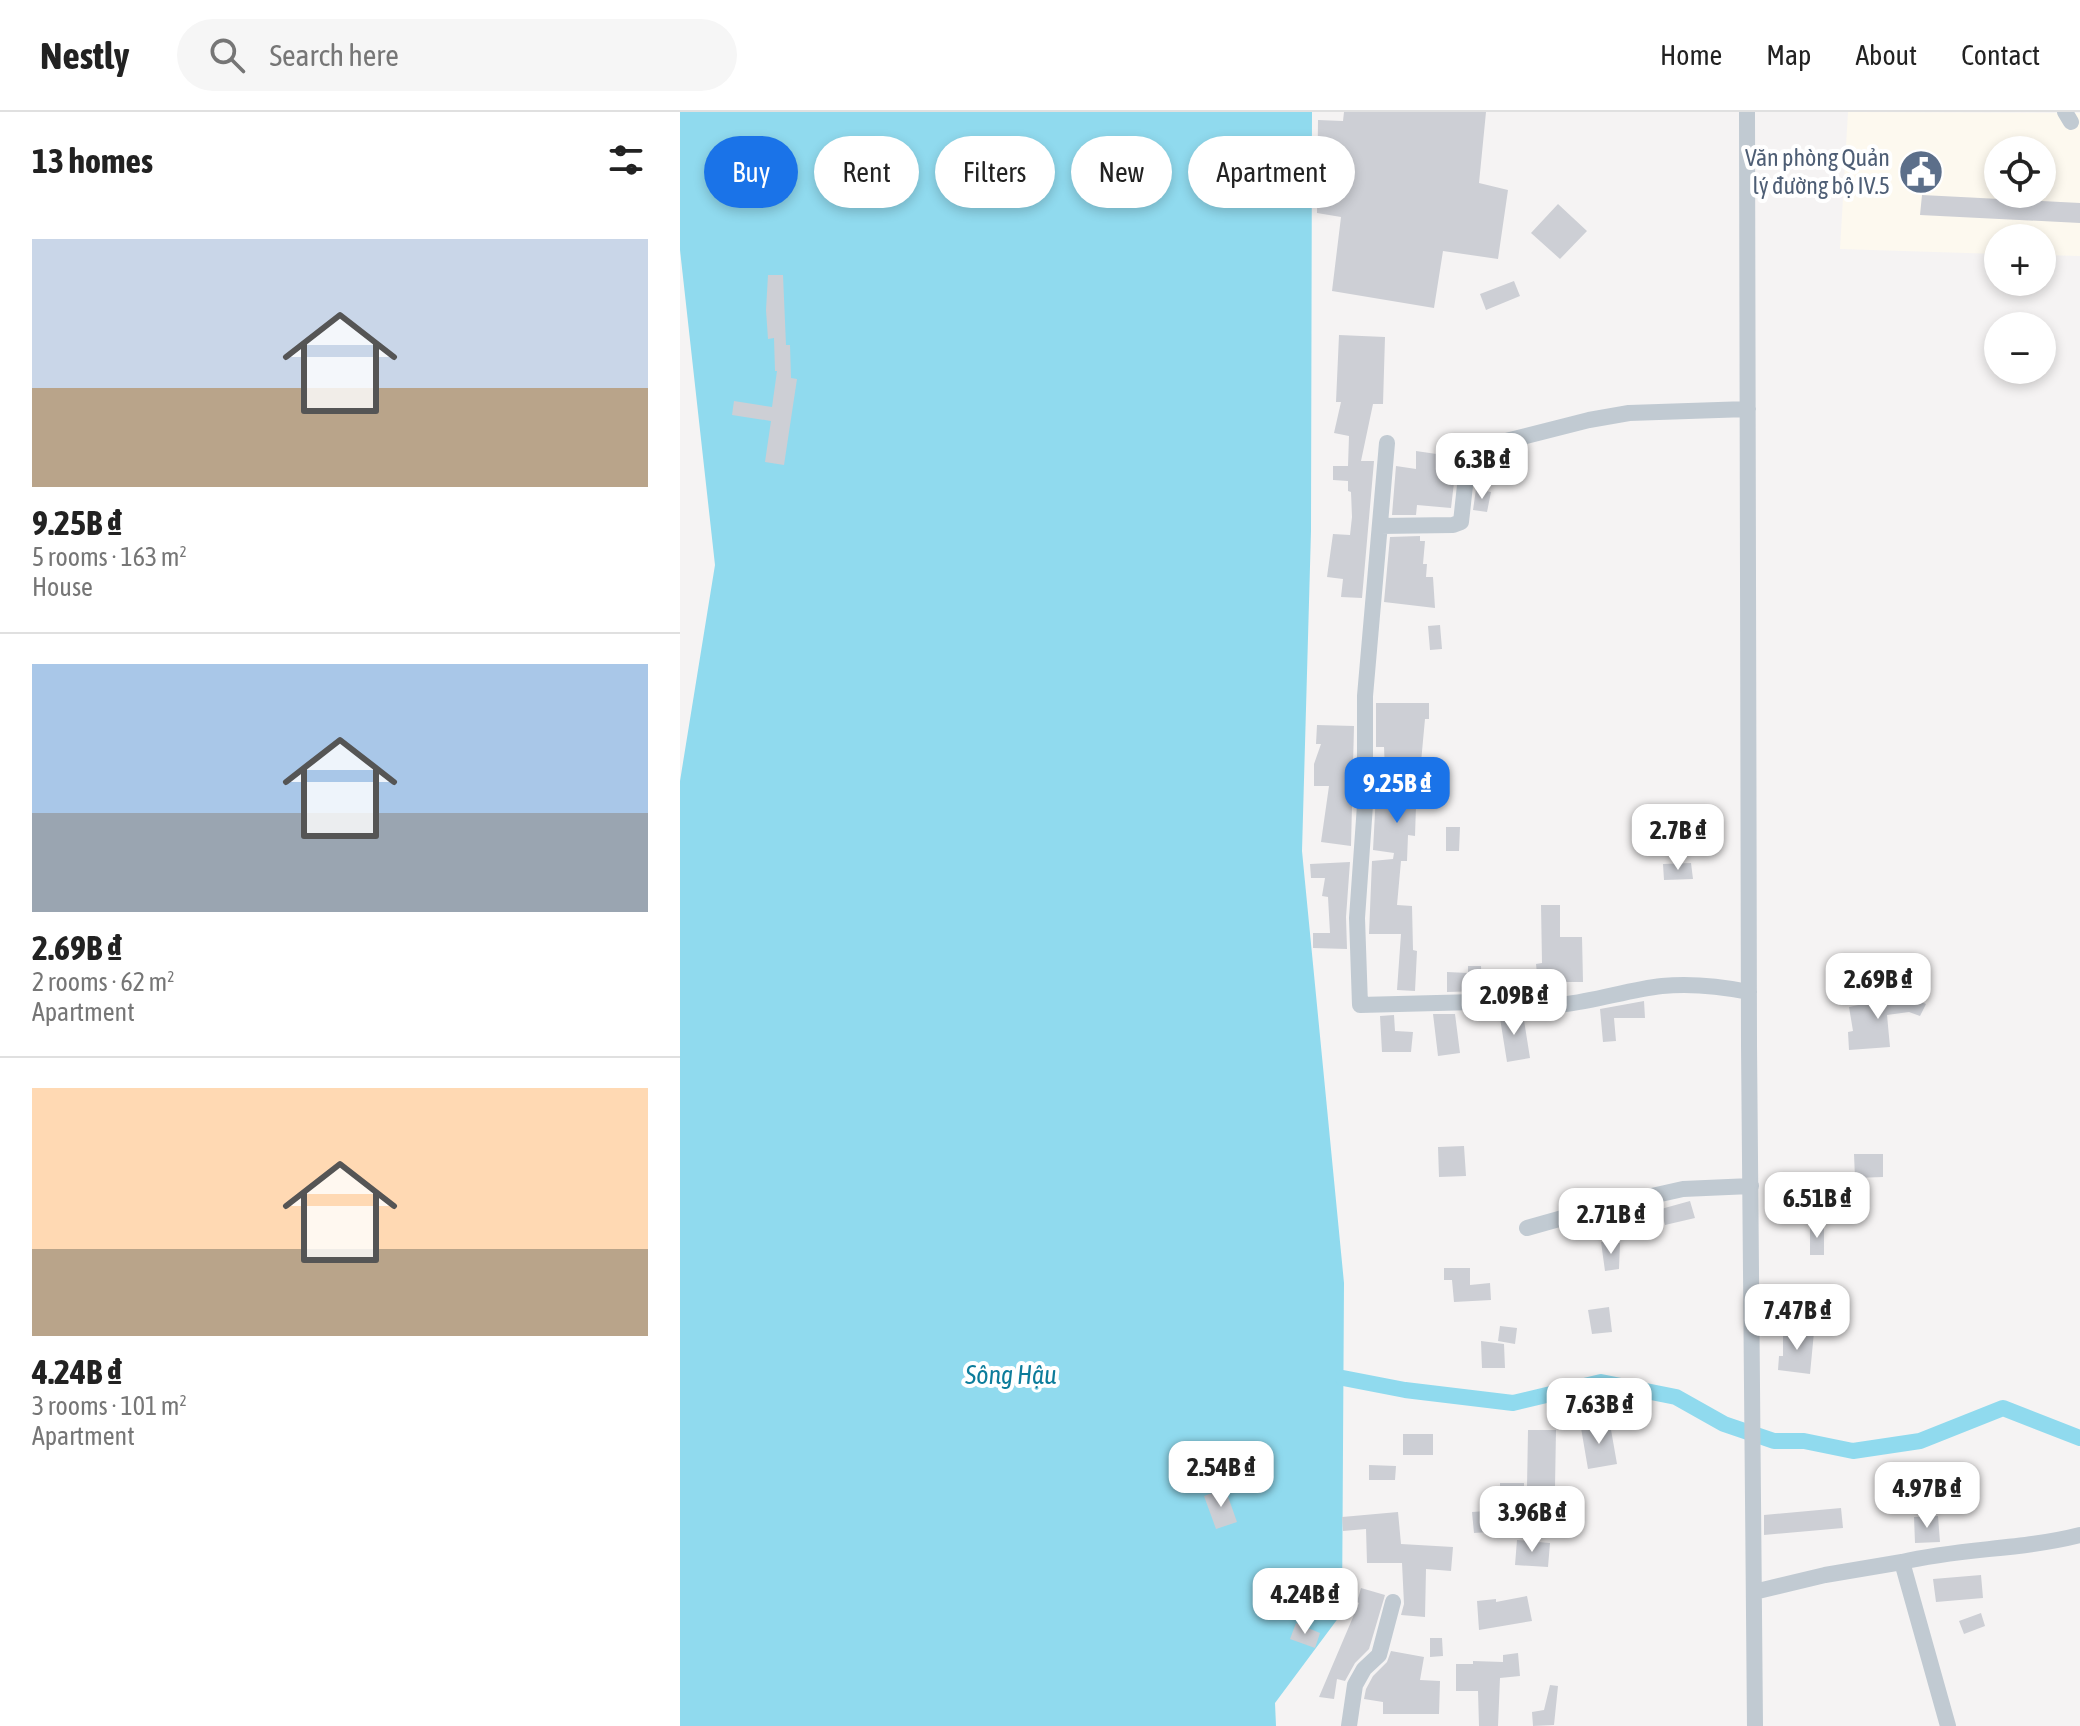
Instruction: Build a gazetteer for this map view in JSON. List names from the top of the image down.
{
  "water": ["Sông Hậu"],
  "places": {
    "public building": ["Văn phòng Quản lý đường bộ IV.5"]
  },
  "page": {
    "header": "Nestly",
    "search": "Search here",
    "nav": [
      "Home",
      "Map",
      "About",
      "Contact"
    ],
    "heading": "13 homes",
    "map_buttons": ["+", "−"],
    "chip": [
      "Buy",
      "Rent",
      "Filters",
      "New",
      "Apartment"
    ],
    "list": [
      {
        "name": "9.25B ₫",
        "note": "5 rooms · 163 m² · House"
      },
      {
        "name": "2.69B ₫",
        "note": "2 rooms · 62 m² · Apartment"
      },
      {
        "name": "4.24B ₫",
        "note": "3 rooms · 101 m² · Apartment"
      }
    ],
    "price": [
      "6.3B ₫",
      "9.25B ₫",
      "2.7B ₫",
      "2.69B ₫",
      "2.09B ₫",
      "6.51B ₫",
      "2.71B ₫",
      "7.47B ₫",
      "7.63B ₫",
      "2.54B ₫",
      "4.97B ₫",
      "3.96B ₫",
      "4.24B ₫"
    ]
  }
}
